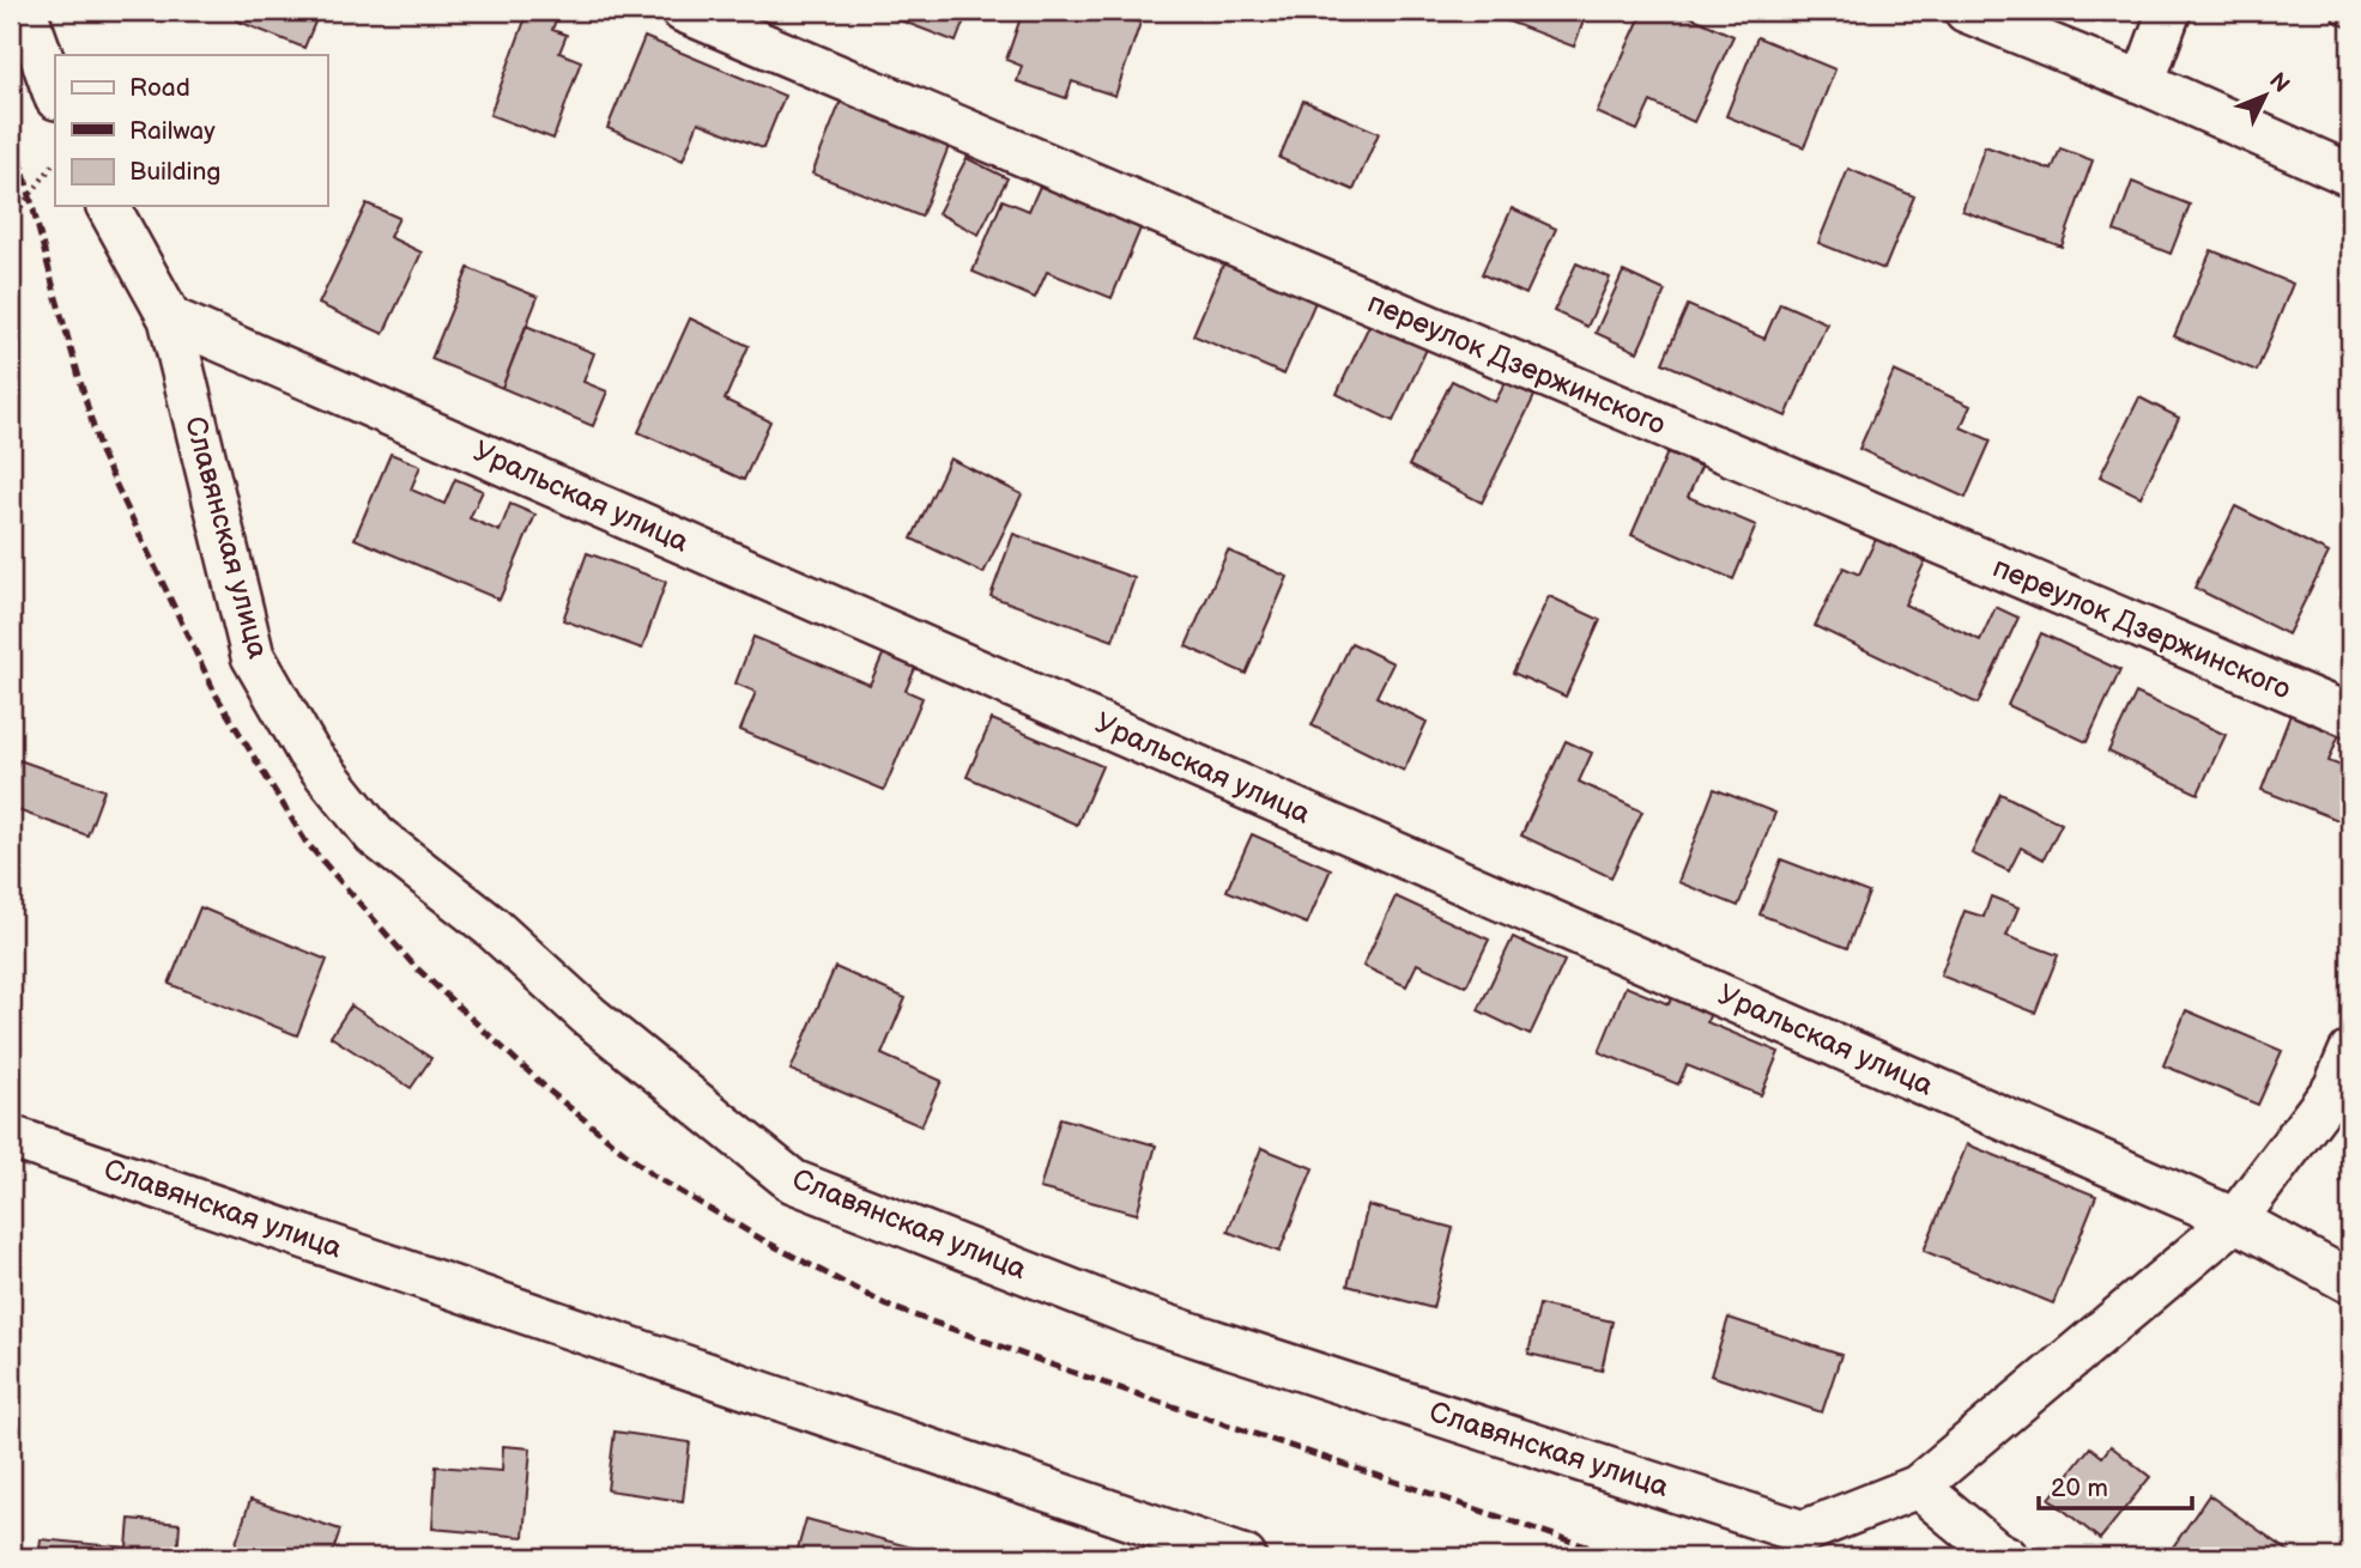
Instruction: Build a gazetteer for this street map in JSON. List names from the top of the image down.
{
  "streets": {
    "street": ["переулок Дзержинского", "Уральская улица", "Славянская улица"]
  },
  "crossings": [
    ["Уральская улица", "Славянская улица"]
  ],
  "legend": ["Road", "Railway", "Building"],
  "scale_bar": "20 m",
  "north": "top right"
}
